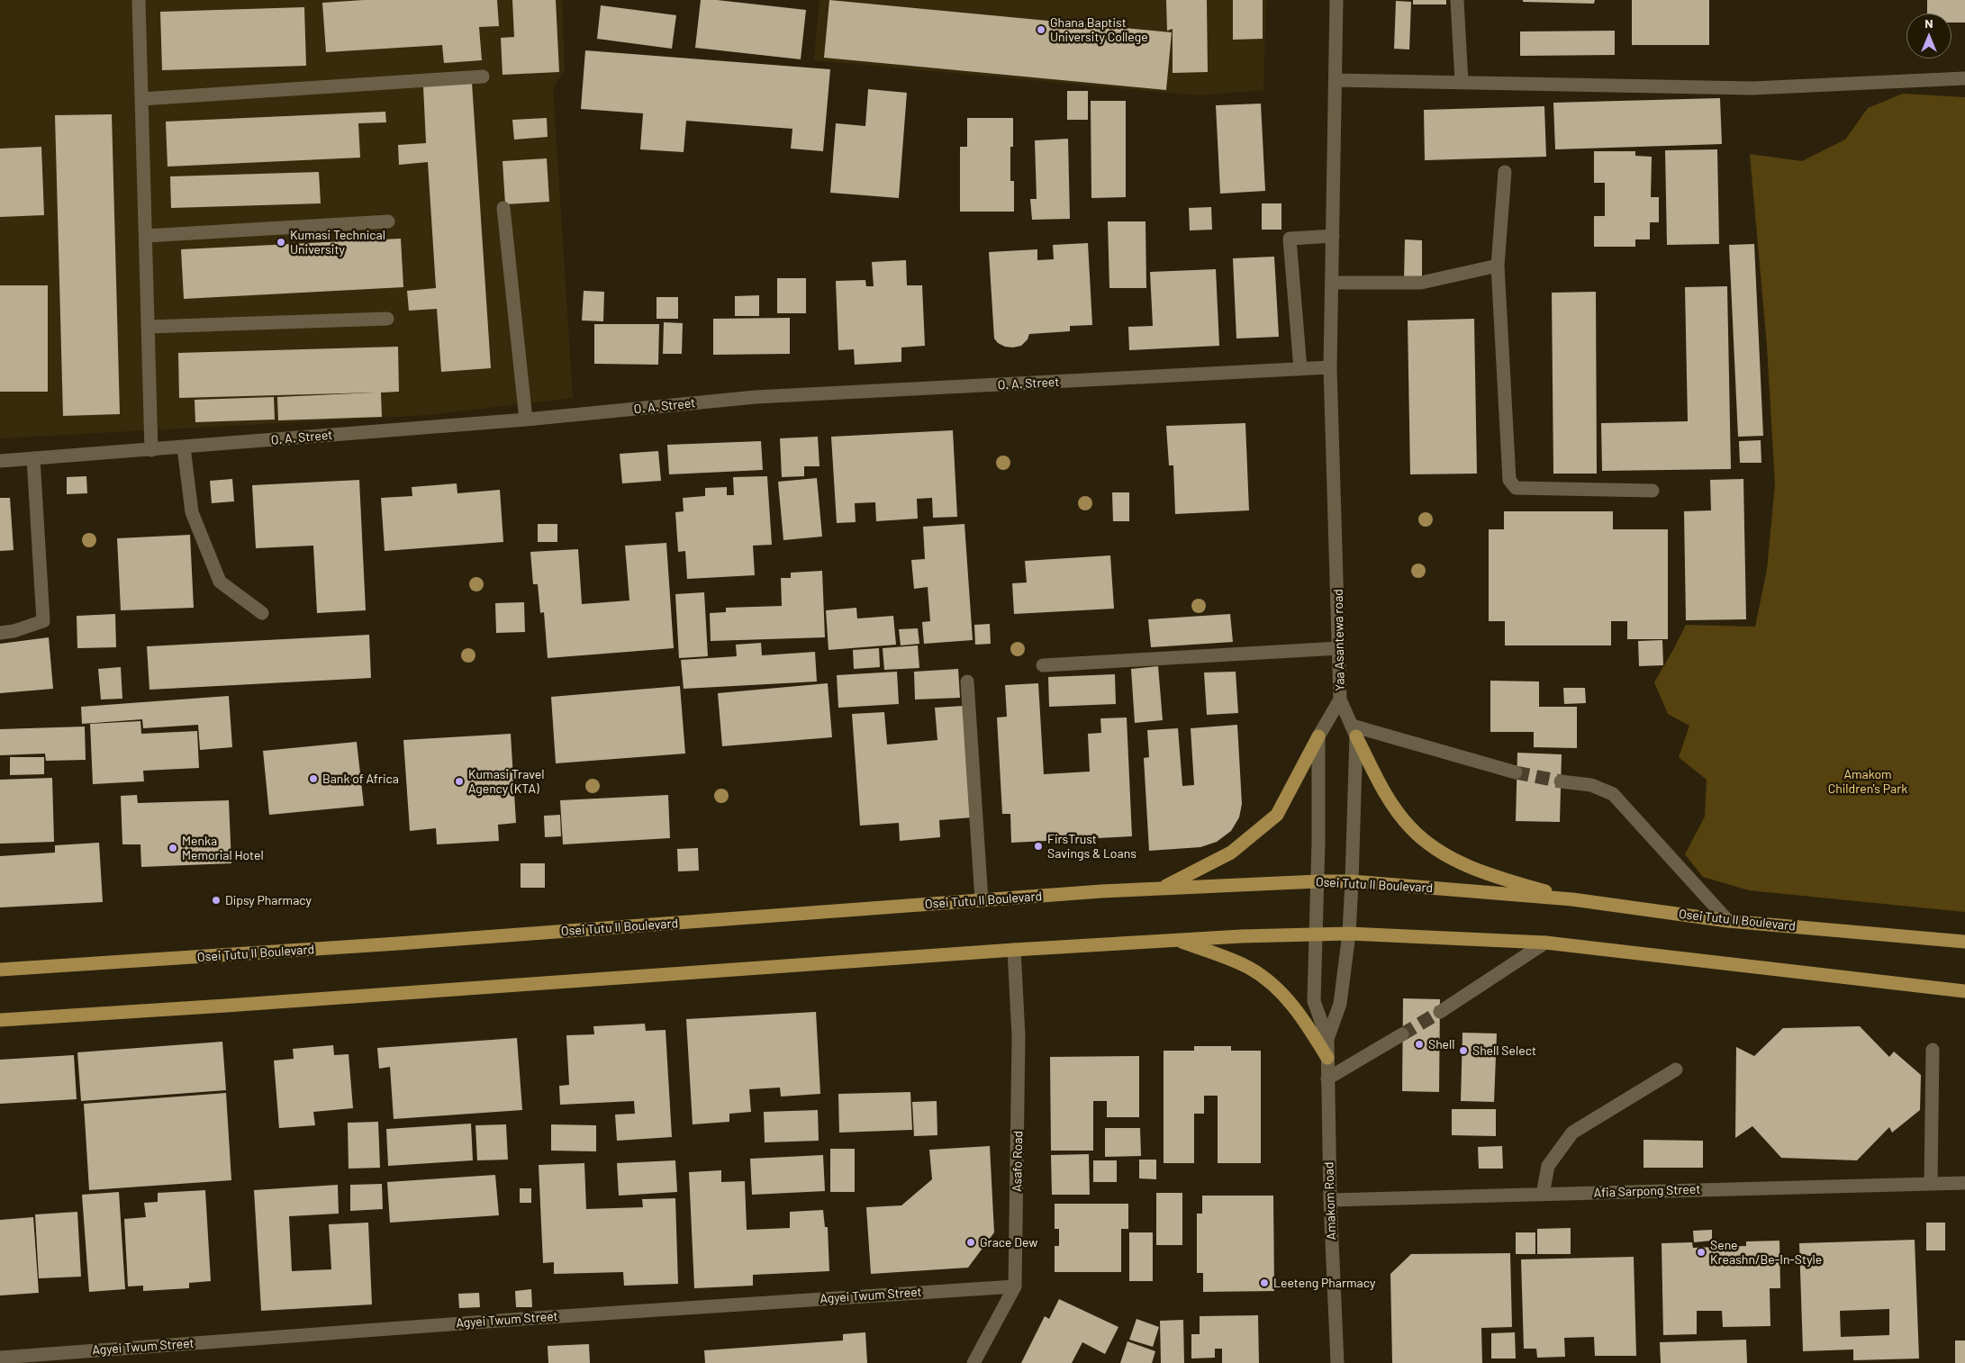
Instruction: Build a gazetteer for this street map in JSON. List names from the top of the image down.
{
  "streets": {
    "main road": ["Osei Tutu II Boulevard"],
    "street": [
      "O. A. Street",
      "Yaa Asantewa road",
      "Asafo Road",
      "Afia Sarpong Street",
      "Amakom Road",
      "Agyei Twum Street"
    ]
  },
  "crossings": [
    ["O. A. Street", "Yaa Asantewa road"],
    ["Yaa Asantewa road", "Osei Tutu II Boulevard"],
    ["Yaa Asantewa road", "Amakom Road"],
    ["Osei Tutu II Boulevard", "Amakom Road"],
    ["Asafo Road", "Agyei Twum Street"],
    ["Afia Sarpong Street", "Amakom Road"]
  ],
  "parks": ["Amakom Children's Park"],
  "places": [
    "Ghana Baptist University College",
    "Kumasi Technical University",
    "Bank of Africa",
    "Kumasi Travel Agency (KTA)",
    "FirsTrust Savings & Loans",
    "Menka Memorial Hotel",
    "Dipsy Pharmacy",
    "Shell",
    "Shell Select",
    "Grace Dew",
    "Sene Kreashn/Be-In-Style",
    "Leeteng Pharmacy"
  ],
  "north": "top"
}
